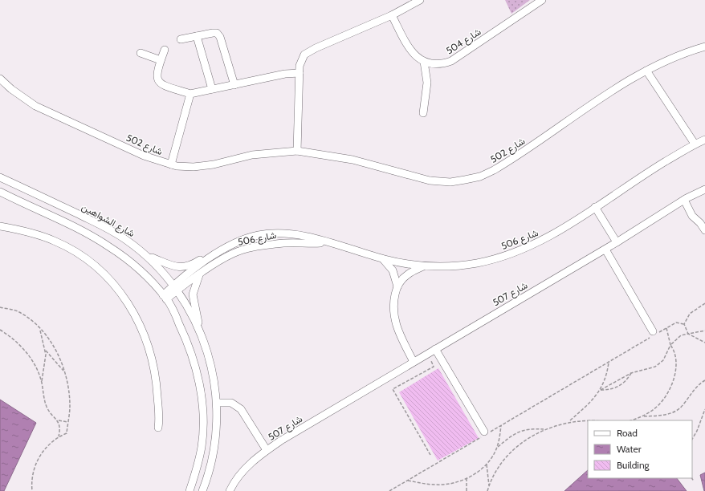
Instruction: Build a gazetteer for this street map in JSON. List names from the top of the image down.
{
  "streets": {
    "street": [
      "شارع 504",
      "شارع 502",
      "شارع الشواهين",
      "شارع 506",
      "شارع 507"
    ]
  },
  "crossings": [
    ["شارع الشواهين", "شارع 506"],
    ["شارع الشواهين", "شارع 507"]
  ],
  "legend": ["Road", "Water", "Building"]
}
